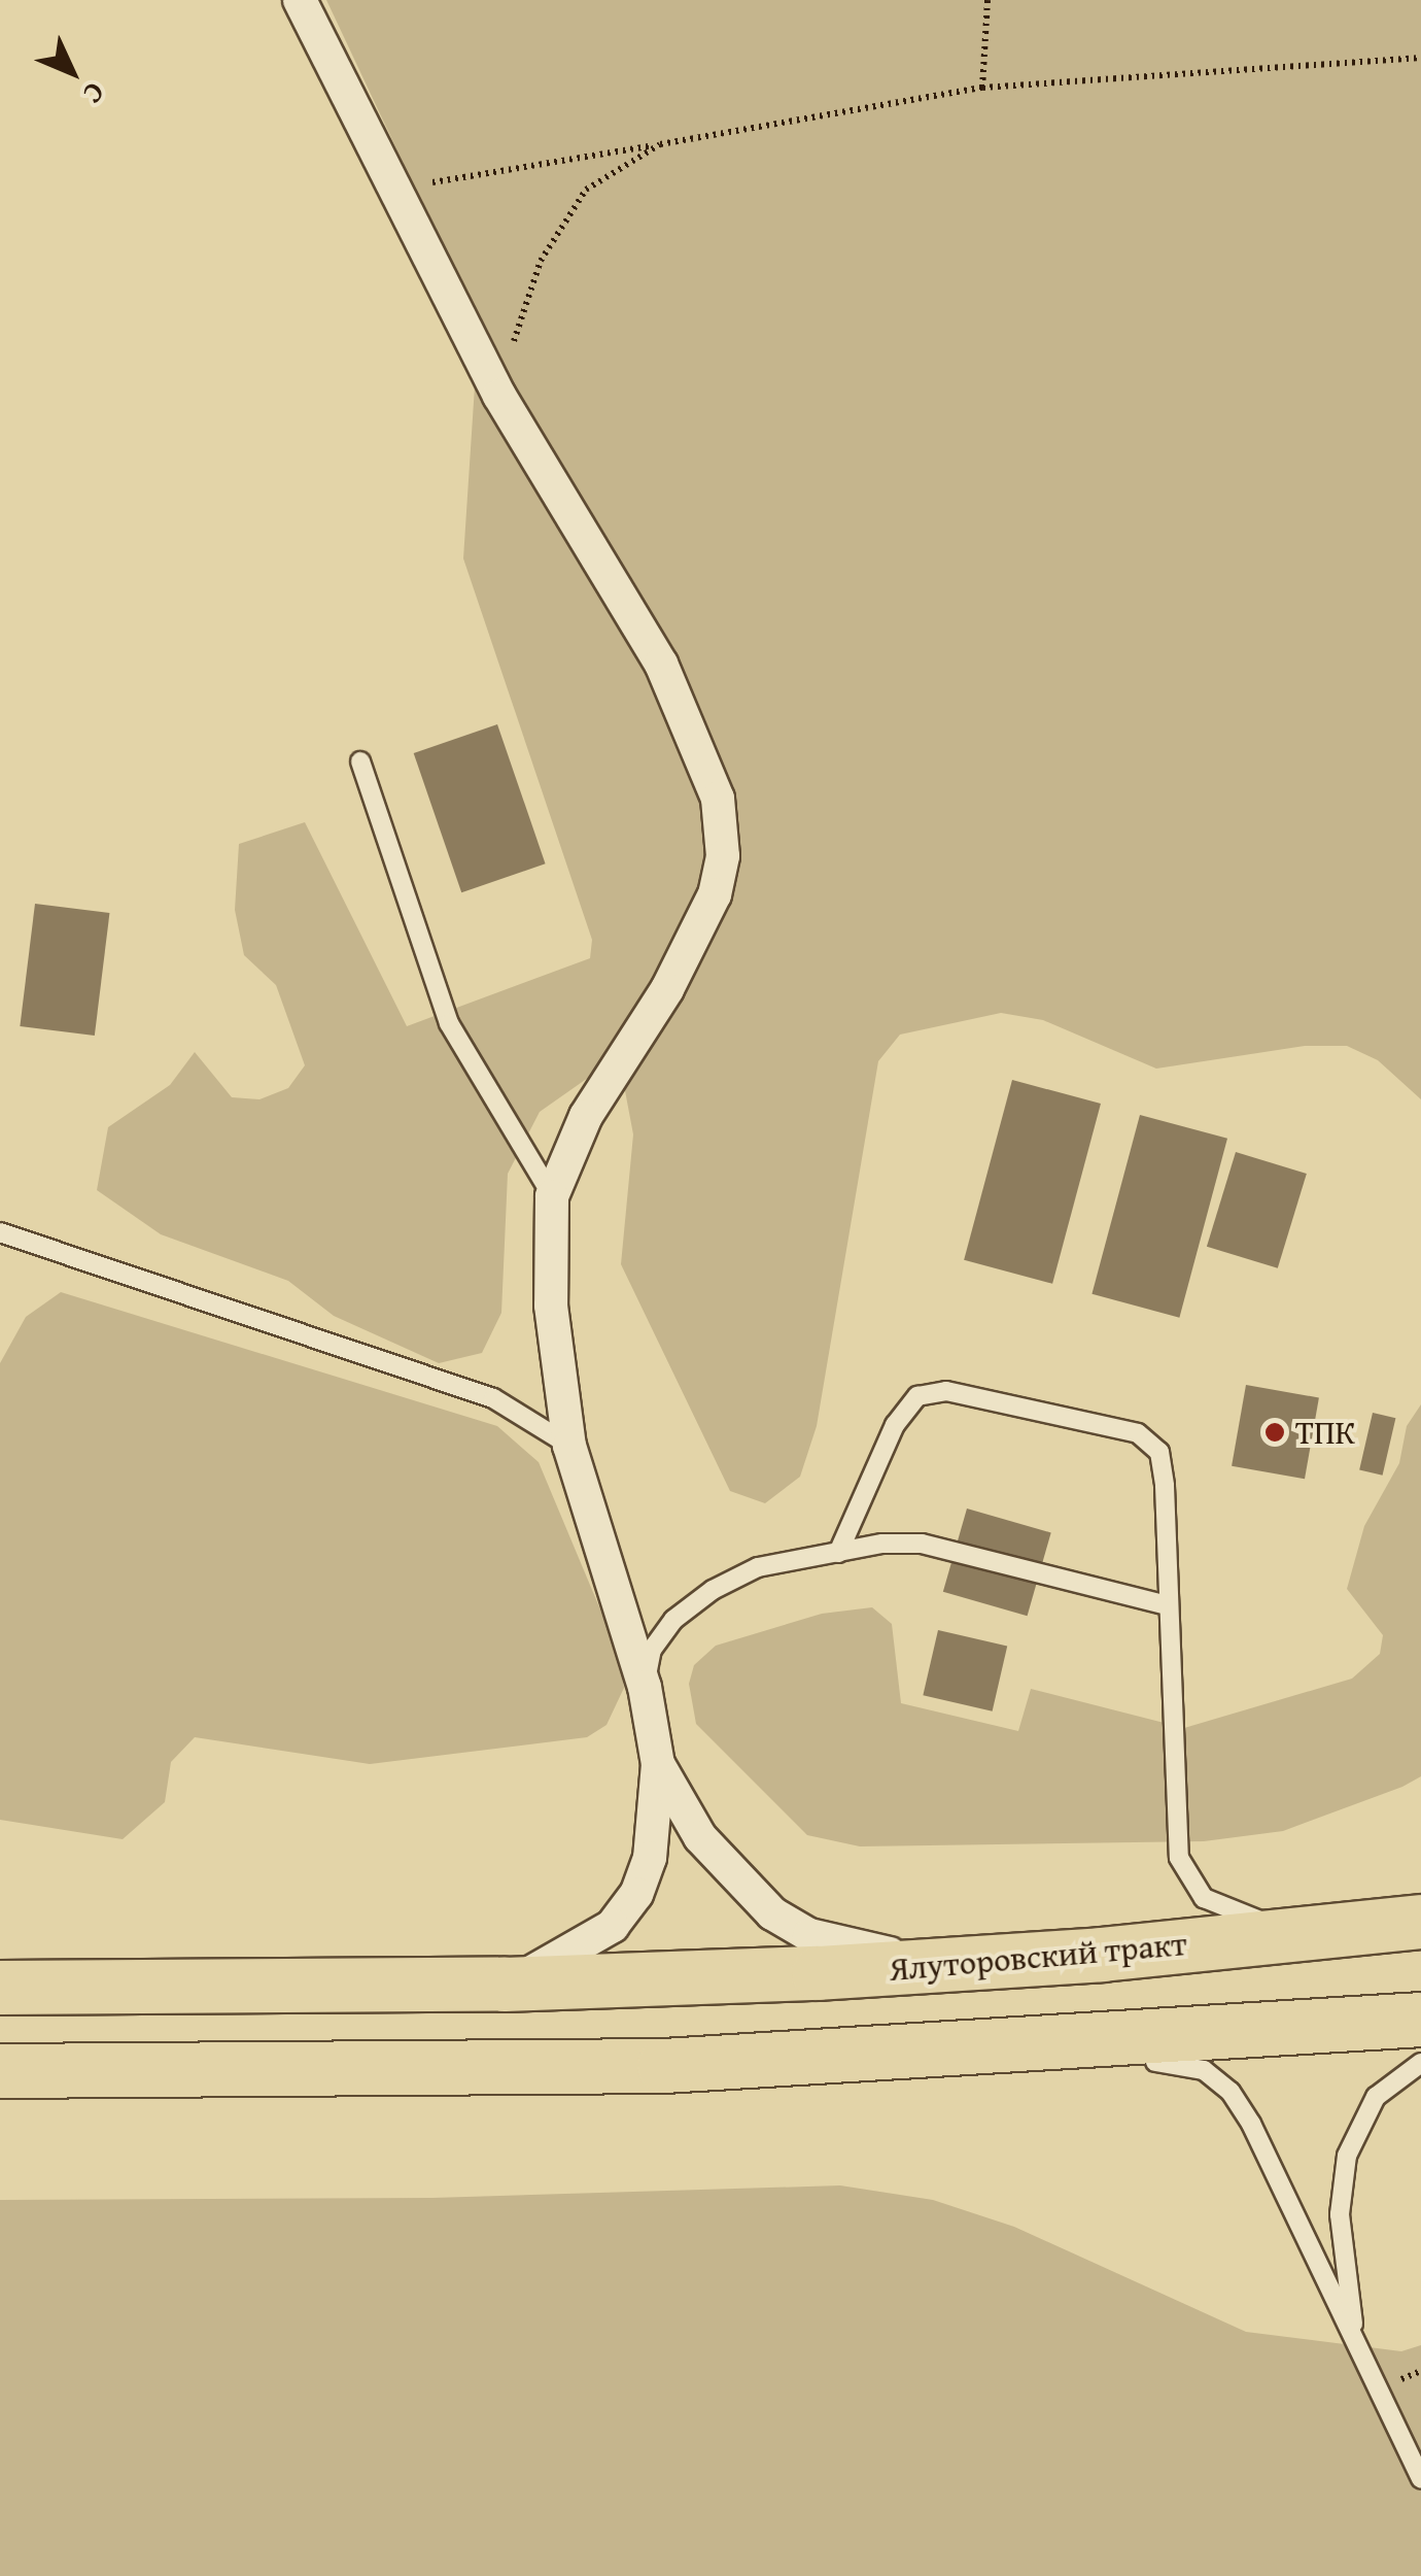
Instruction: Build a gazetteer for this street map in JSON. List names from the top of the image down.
{
  "streets": {
    "main road": ["Ялуторовский тракт"]
  },
  "places": ["ТПК"],
  "north": "bottom right"
}
